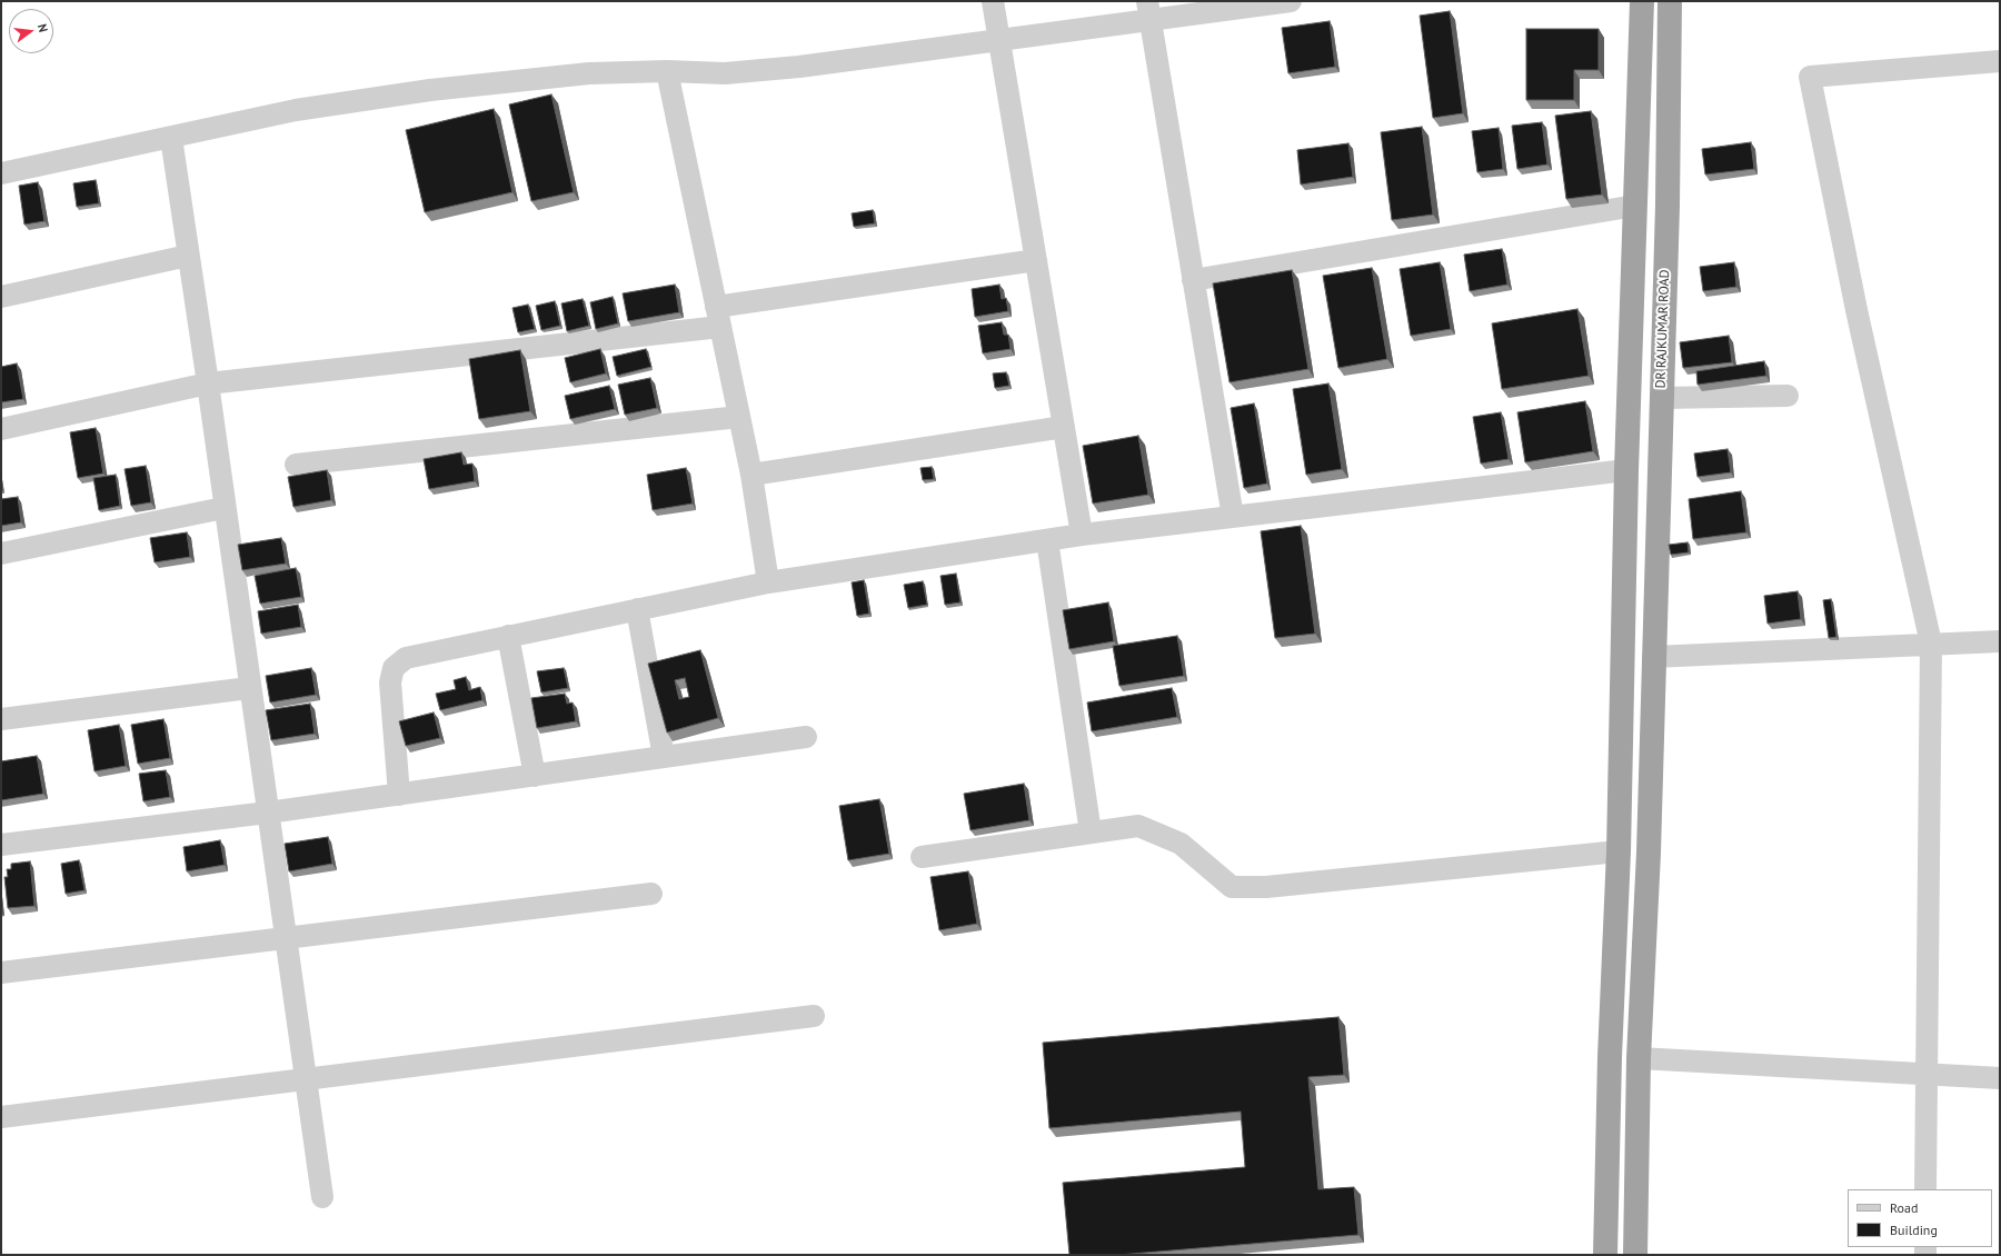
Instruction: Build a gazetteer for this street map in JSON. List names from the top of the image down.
{
  "streets": {
    "highway": ["DR RAJKUMAR ROAD"]
  },
  "legend": ["Road", "Building"],
  "north": "right"
}
